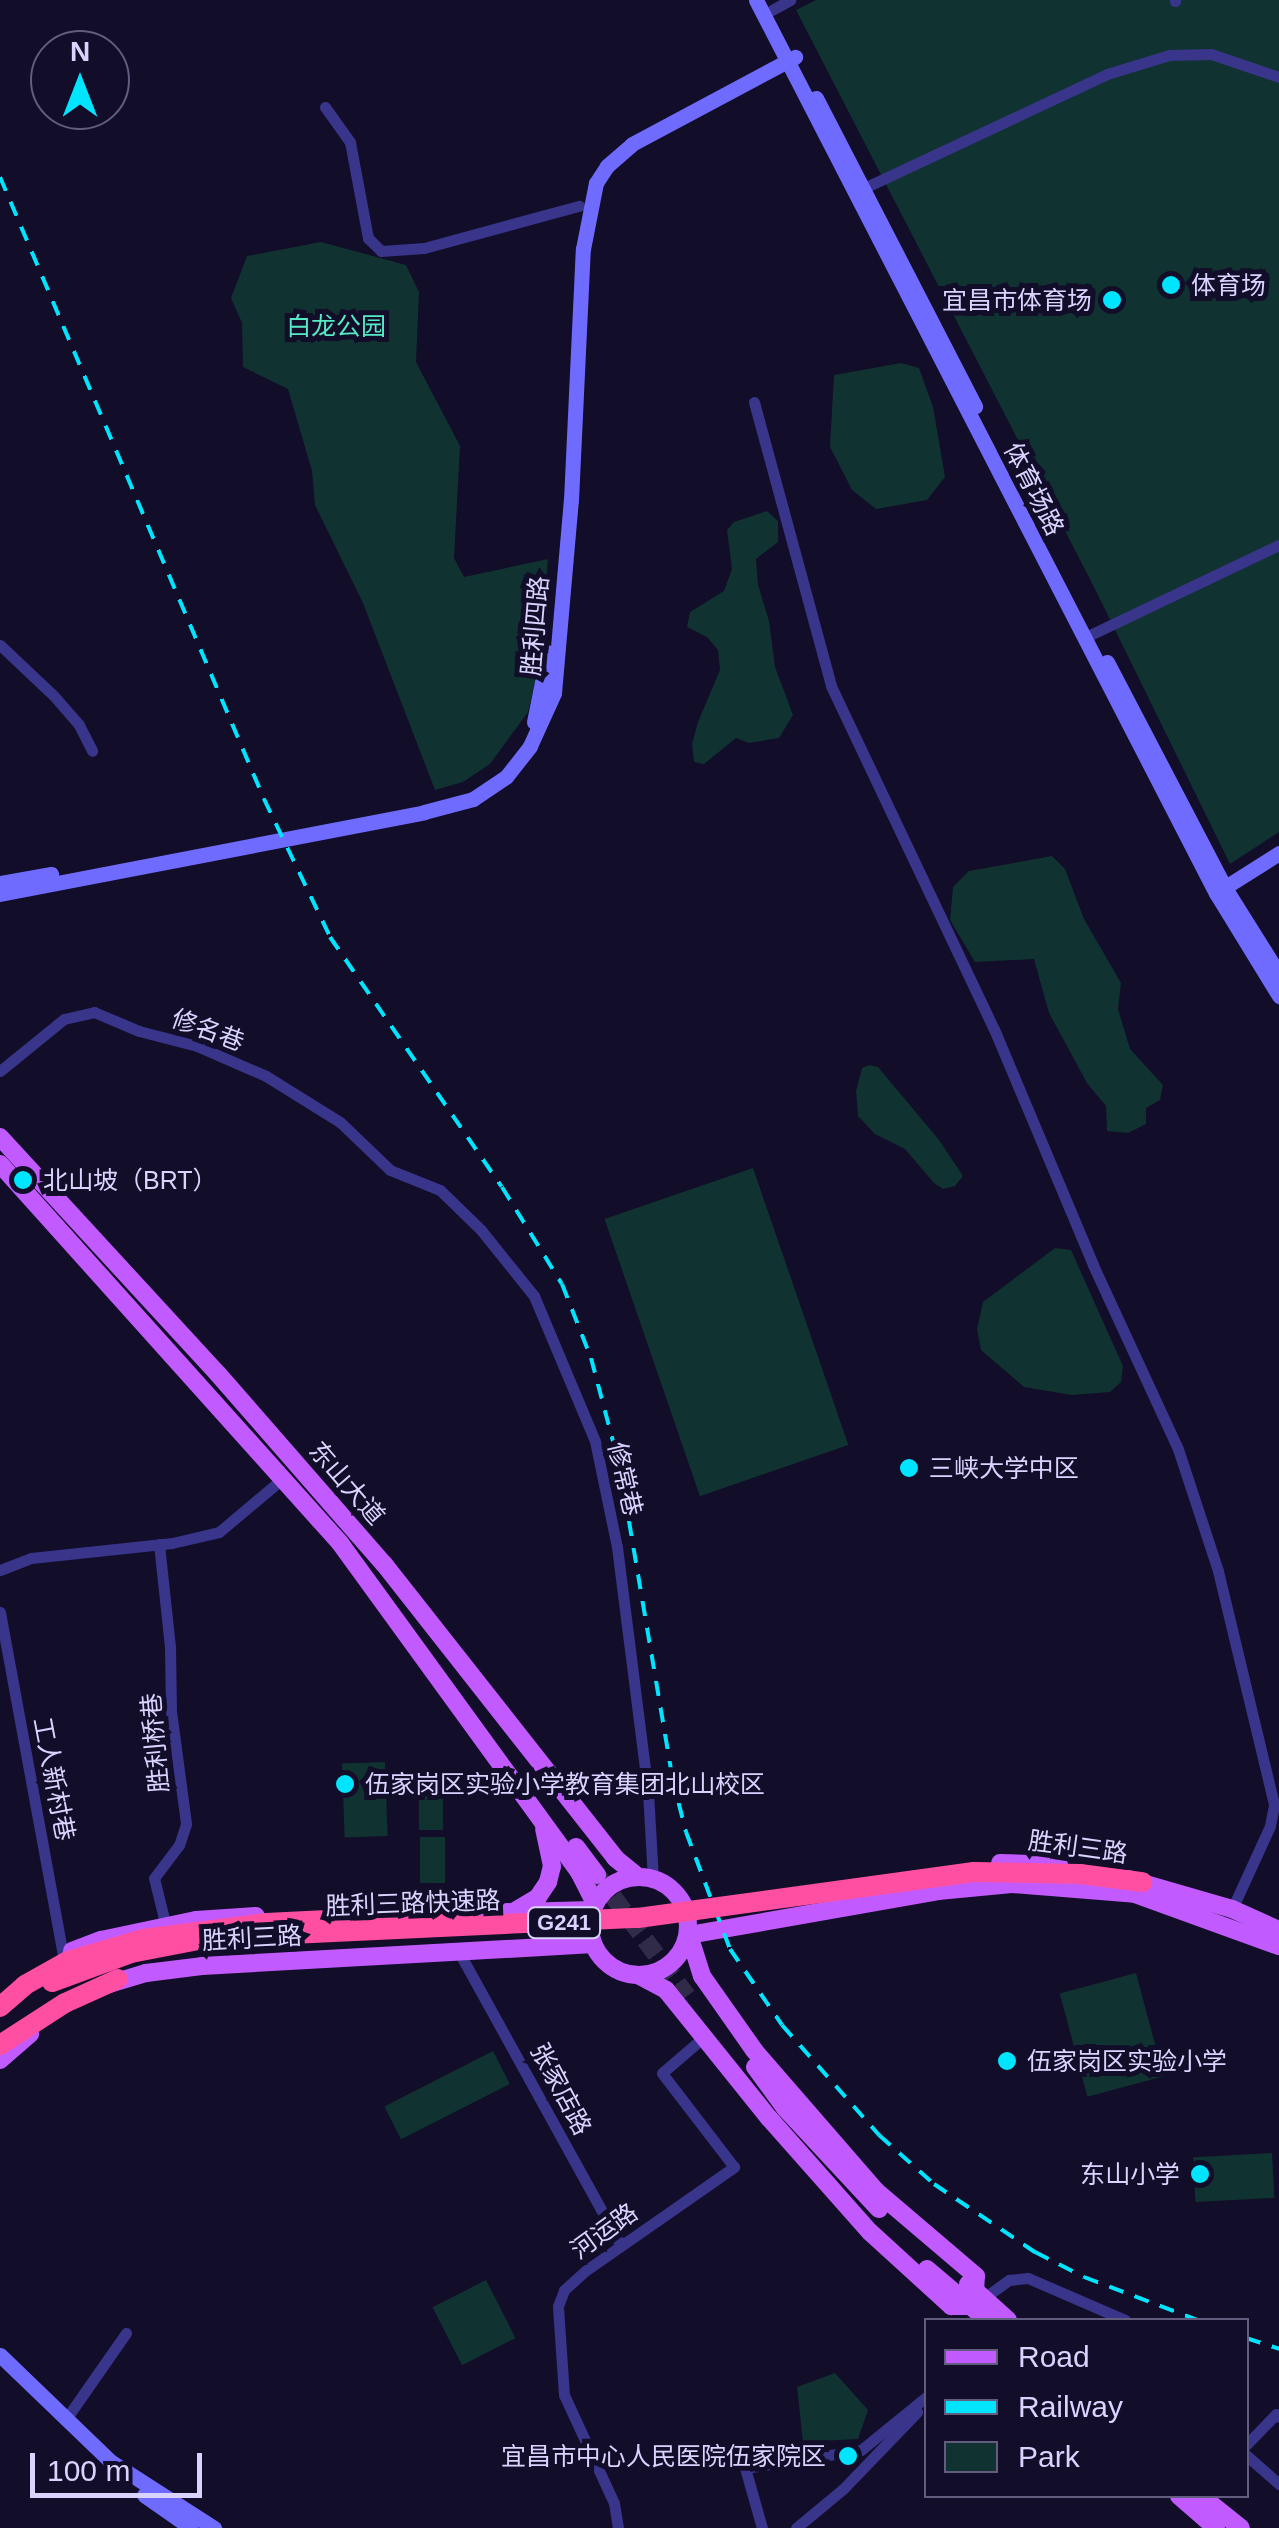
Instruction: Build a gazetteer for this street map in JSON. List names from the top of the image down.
{
  "streets": {
    "highway": ["胜利三路快速路", "G241"],
    "main road": [
      "体育场路",
      "胜利四路",
      "东山大道",
      "胜利三路"
    ],
    "street": [
      "修名巷",
      "修常巷",
      "胜利桥巷",
      "工人新村巷",
      "张家店路",
      "河运路"
    ]
  },
  "crossings": [
    ["体育场路", "胜利四路"],
    ["修名巷", "修常巷"],
    ["修常巷", "东山大道"],
    ["修常巷", "胜利三路"],
    ["东山大道", "胜利三路"],
    ["胜利桥巷", "胜利三路"],
    ["工人新村巷", "胜利三路"],
    ["胜利三路", "胜利三路快速路"],
    ["胜利三路", "张家店路"],
    ["胜利三路快速路", "G241"],
    ["张家店路", "河运路"]
  ],
  "parks": ["白龙公园"],
  "places": [
    "体育场",
    "宜昌市体育场",
    "北山坡（BRT）",
    "三峡大学中区",
    "伍家岗区实验小学教育集团北山校区",
    "伍家岗区实验小学",
    "东山小学",
    "宜昌市中心人民医院伍家院区"
  ],
  "legend": ["Road", "Railway", "Park"],
  "scale_bar": "100 m",
  "north": "top"
}
